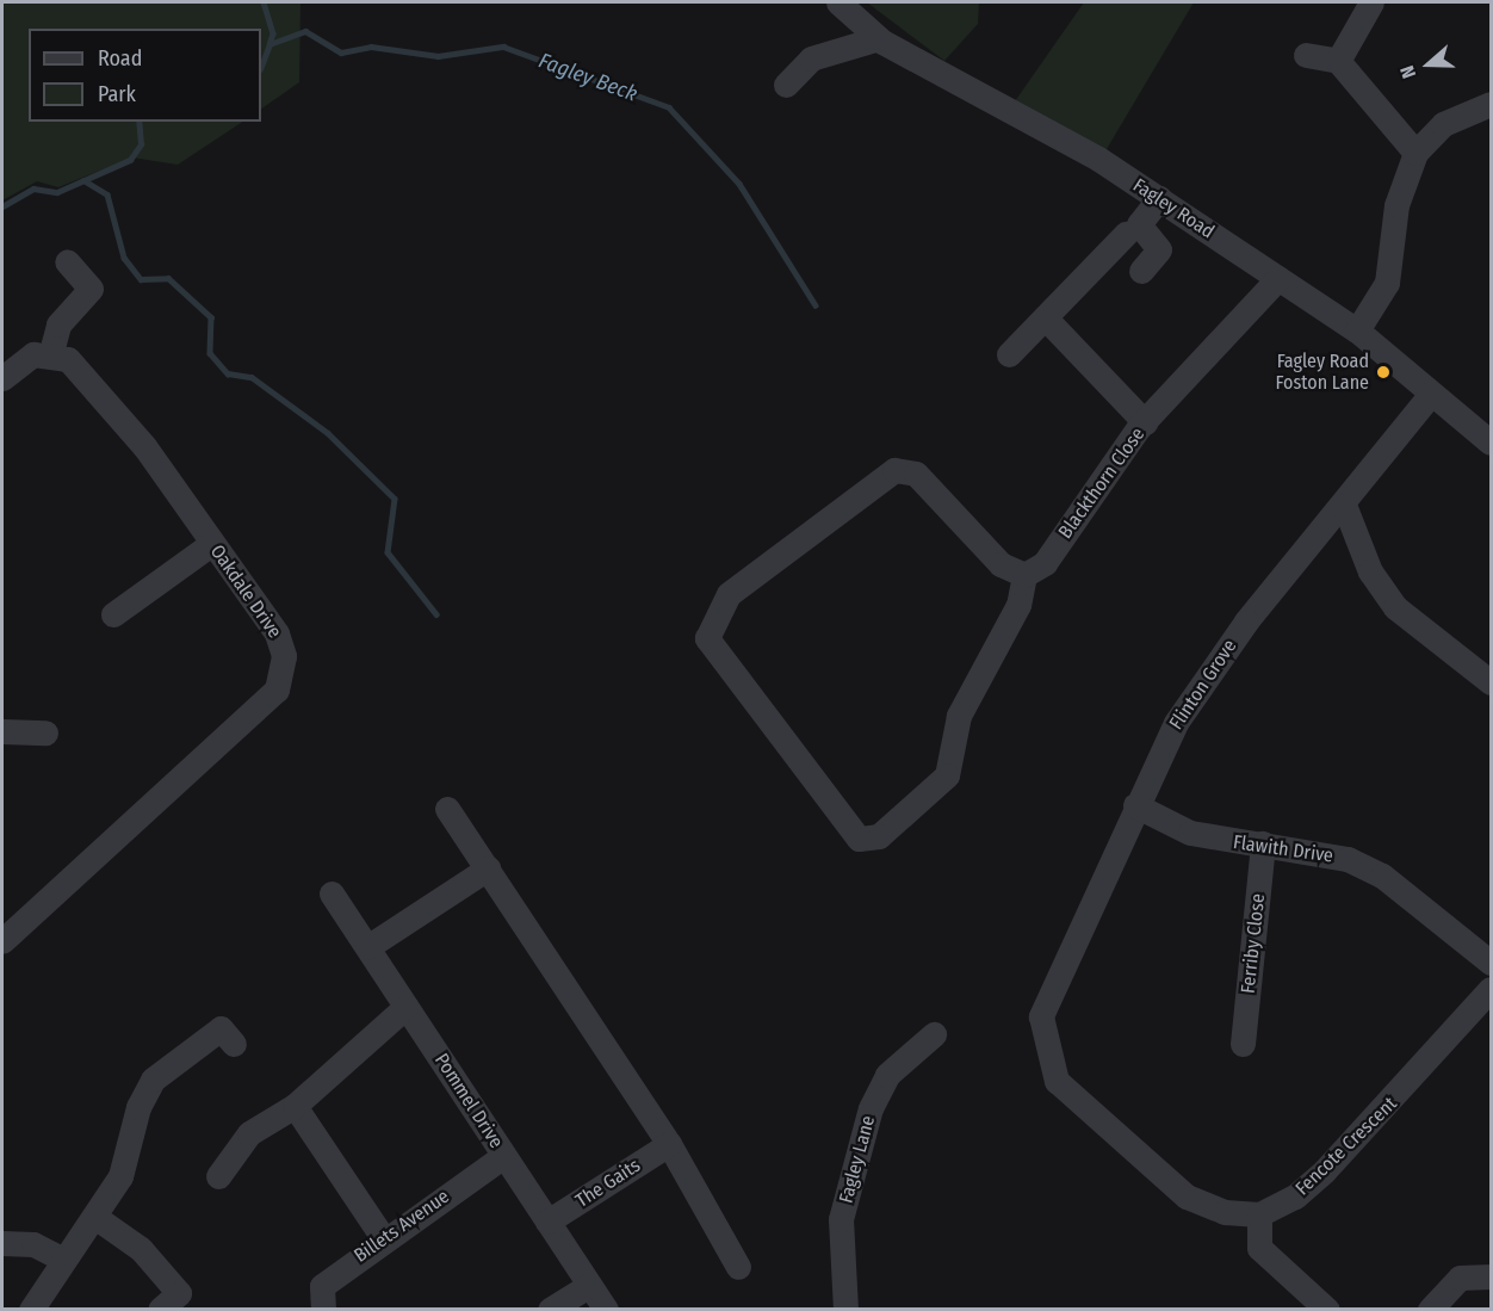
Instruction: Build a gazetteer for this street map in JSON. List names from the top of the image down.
{
  "streets": {
    "street": [
      "Fagley Road",
      "Blackthorn Close",
      "Oakdale Drive",
      "Flinton Grove",
      "Flawith Drive",
      "Ferriby Close",
      "Pommel Drive",
      "Fencote Crescent",
      "Fagley Lane",
      "The Gaits",
      "Billets Avenue"
    ]
  },
  "crossings": [
    ["Fagley Road", "Blackthorn Close"],
    ["Fagley Road", "Flinton Grove"],
    ["Flinton Grove", "Flawith Drive"],
    ["Flinton Grove", "Fencote Crescent"],
    ["Flawith Drive", "Ferriby Close"],
    ["Pommel Drive", "The Gaits"],
    ["Pommel Drive", "Billets Avenue"]
  ],
  "water": ["Fagley Beck"],
  "places": ["Fagley Road Foston Lane"],
  "legend": ["Road", "Park"],
  "north": "left"
}
